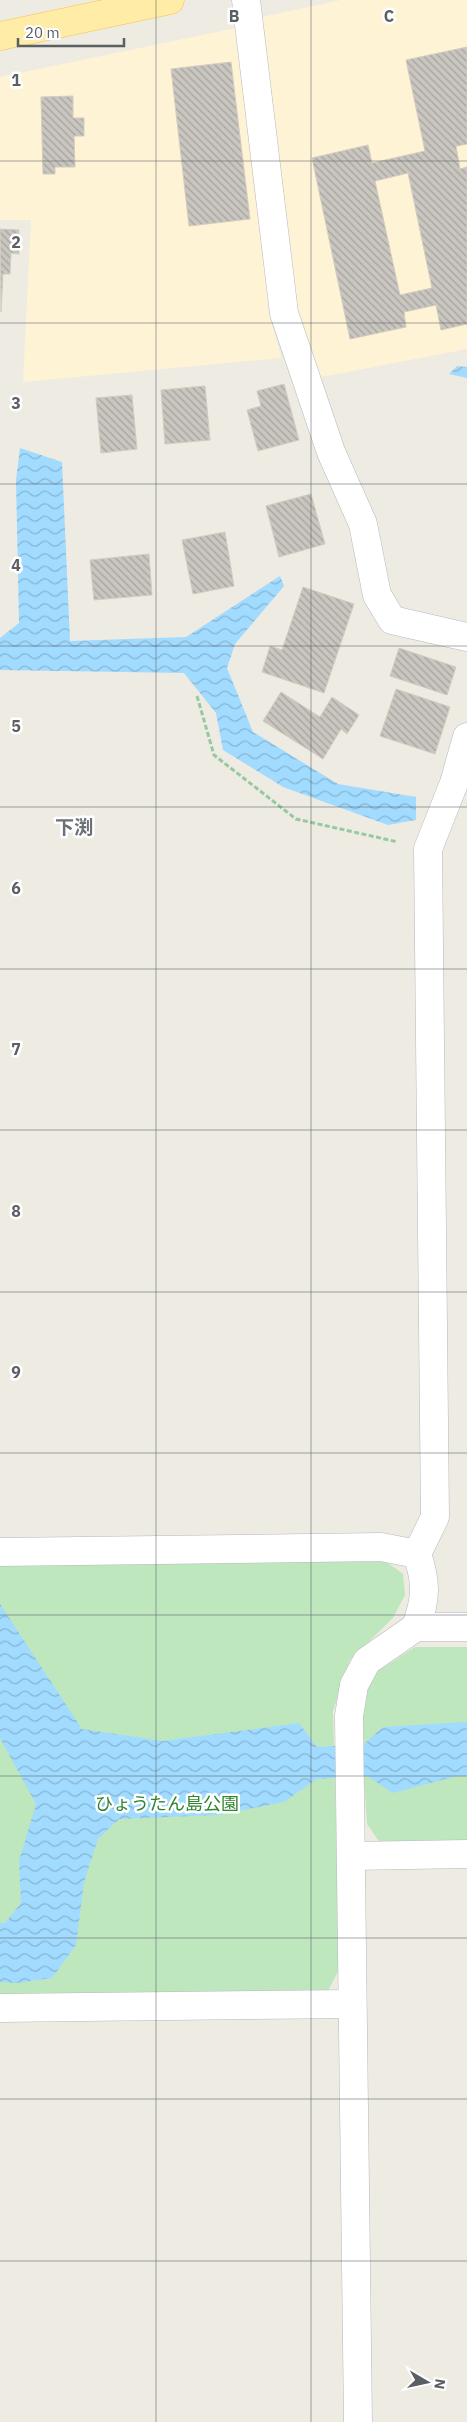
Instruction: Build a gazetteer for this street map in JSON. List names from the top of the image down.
{
  "districts": ["下渕"],
  "parks": ["ひょうたん島公園"],
  "scale_bar": "20 m",
  "north": "right",
  "grid": {
    "columns": ["B", "C"],
    "rows": [
      "1",
      "2",
      "3",
      "4",
      "5",
      "6",
      "7",
      "8",
      "9"
    ]
  }
}
